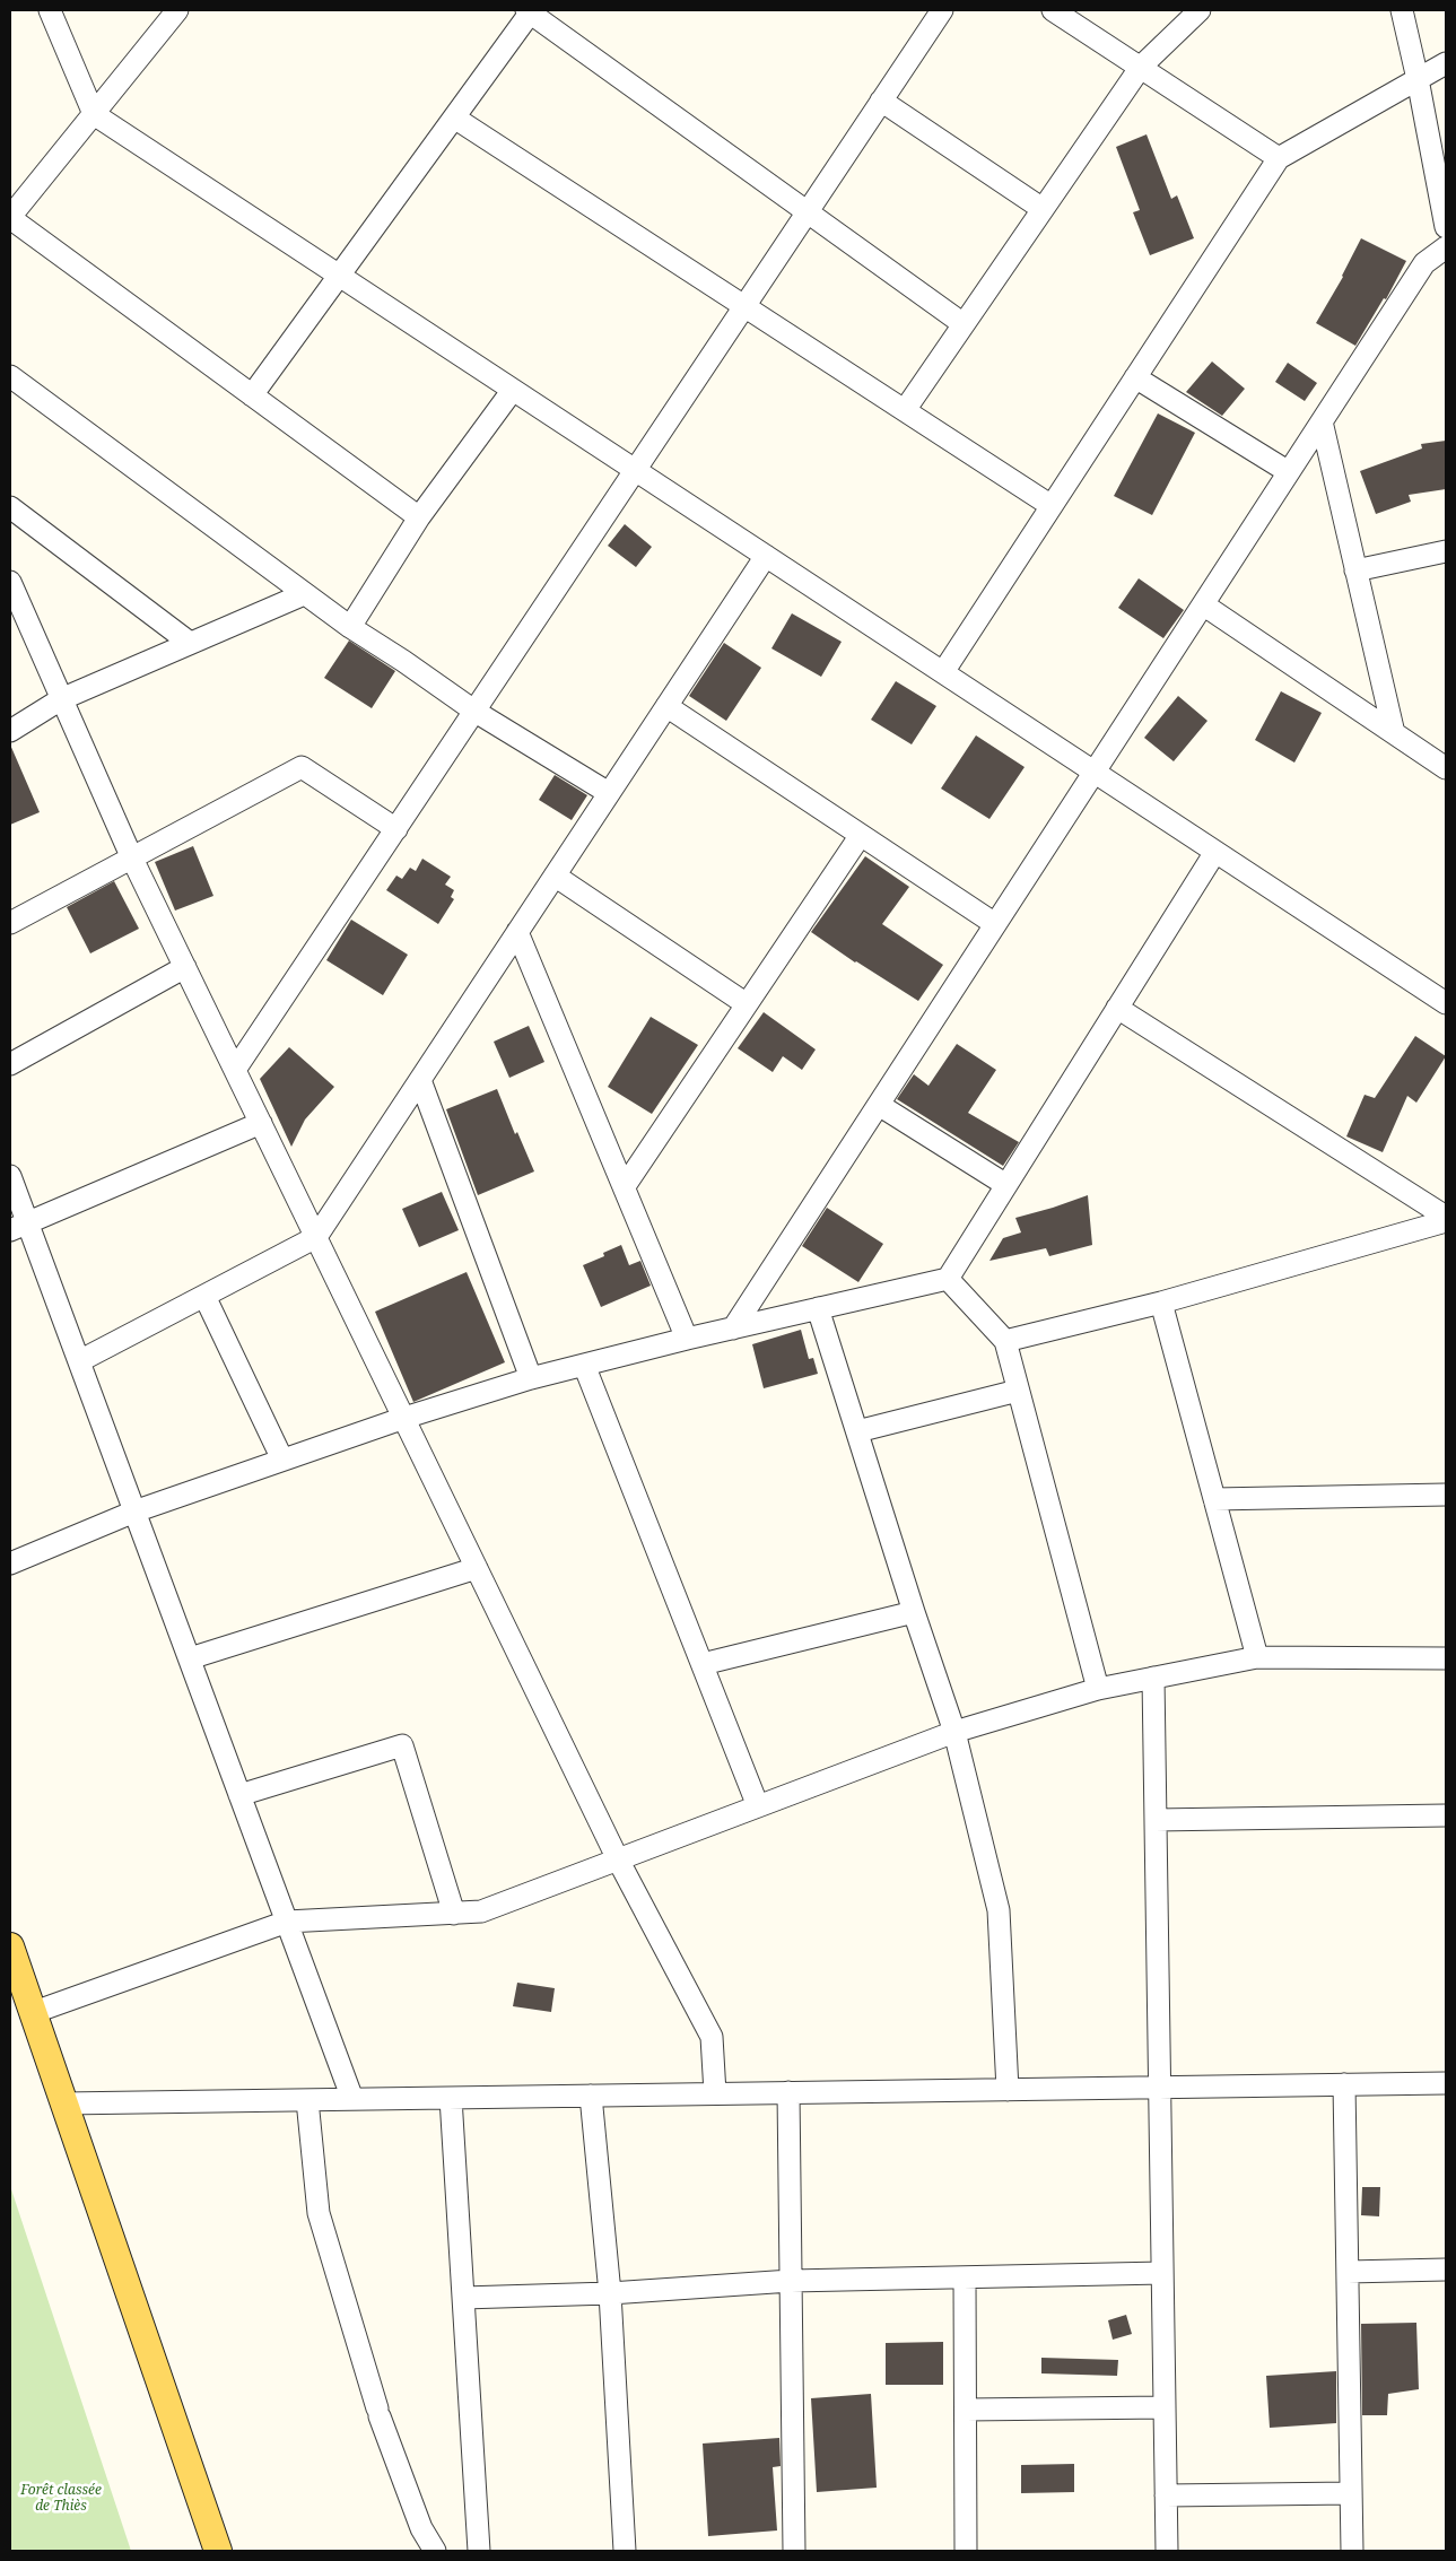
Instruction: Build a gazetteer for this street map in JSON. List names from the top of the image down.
{
  "parks": ["Forêt classée de Thiès"]
}
